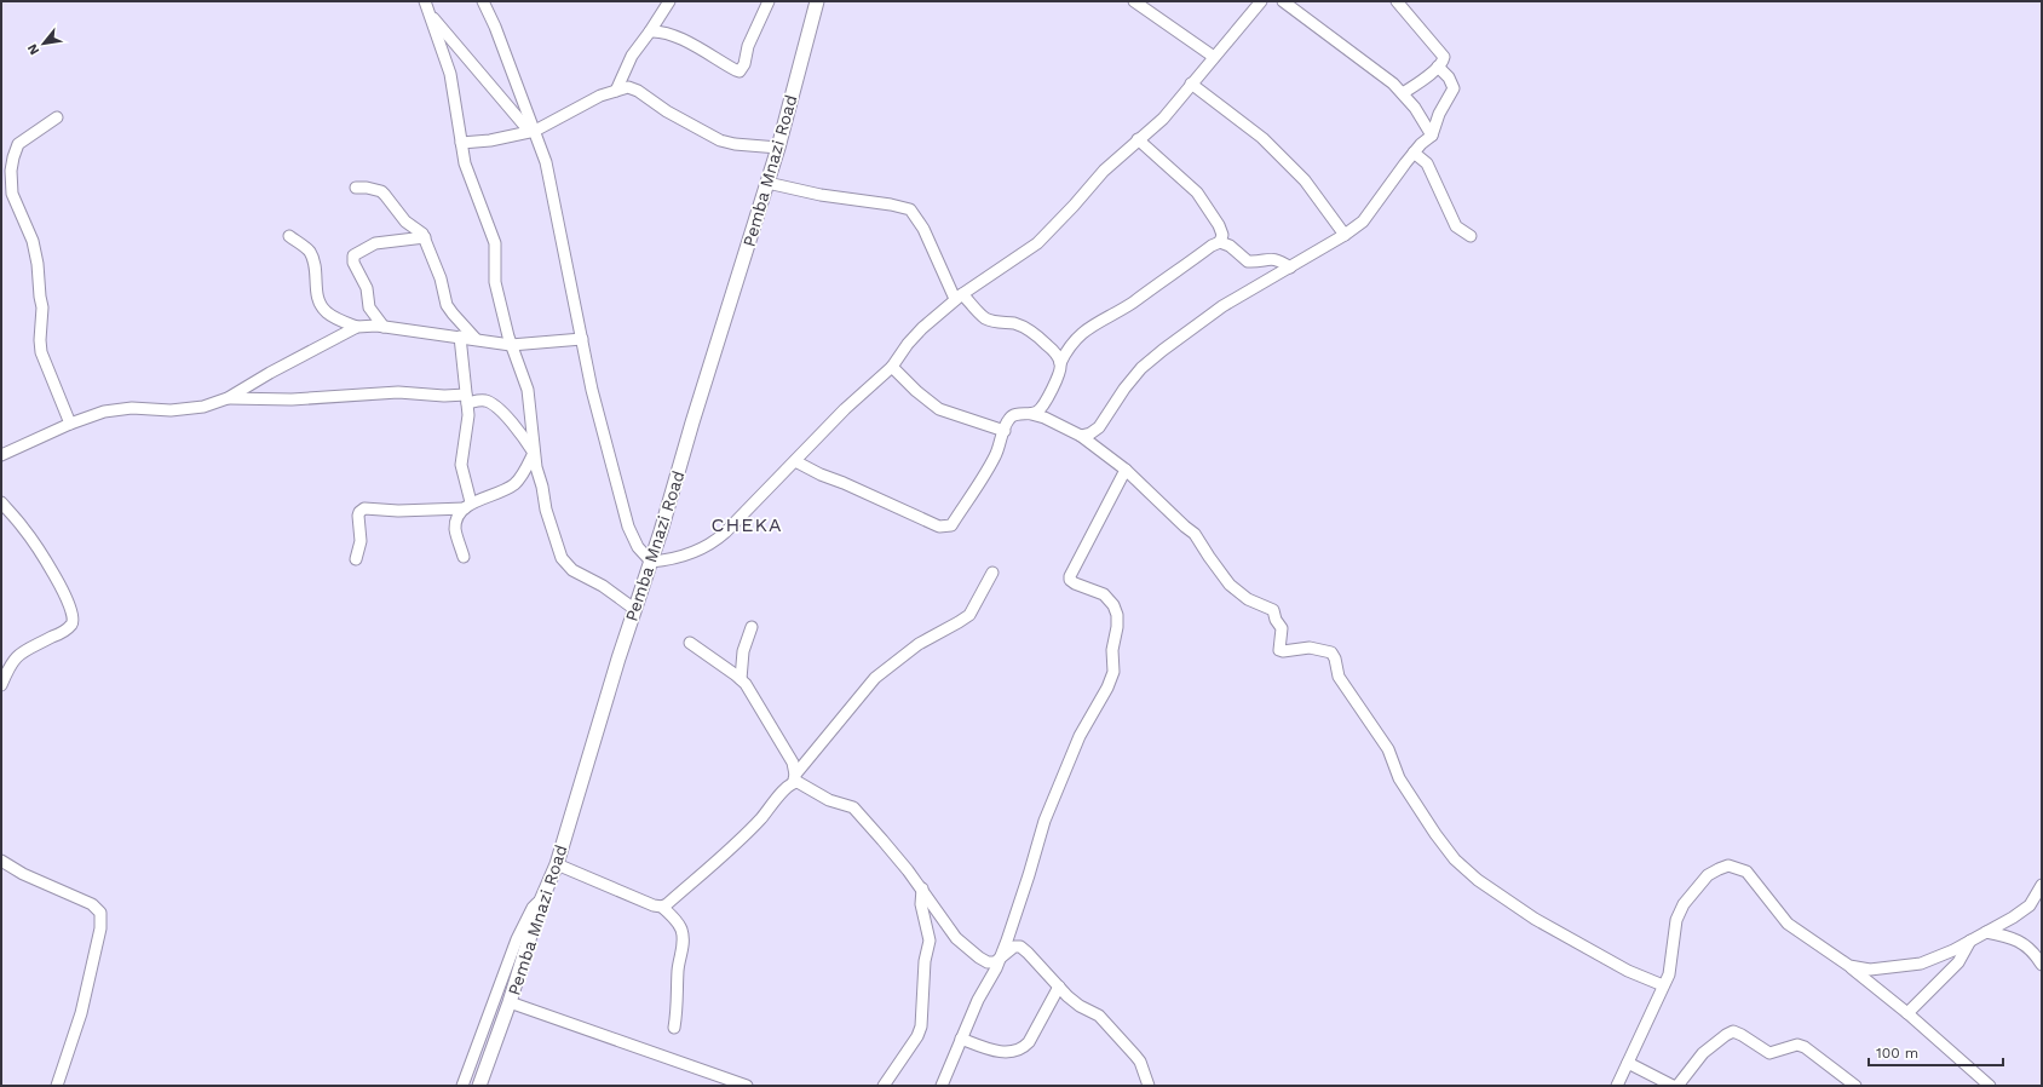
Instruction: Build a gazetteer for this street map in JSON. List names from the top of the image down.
{
  "streets": {
    "main road": ["Pemba Mnazi Road"]
  },
  "districts": ["CHEKA"],
  "scale_bar": "100 m",
  "north": "bottom left"
}
